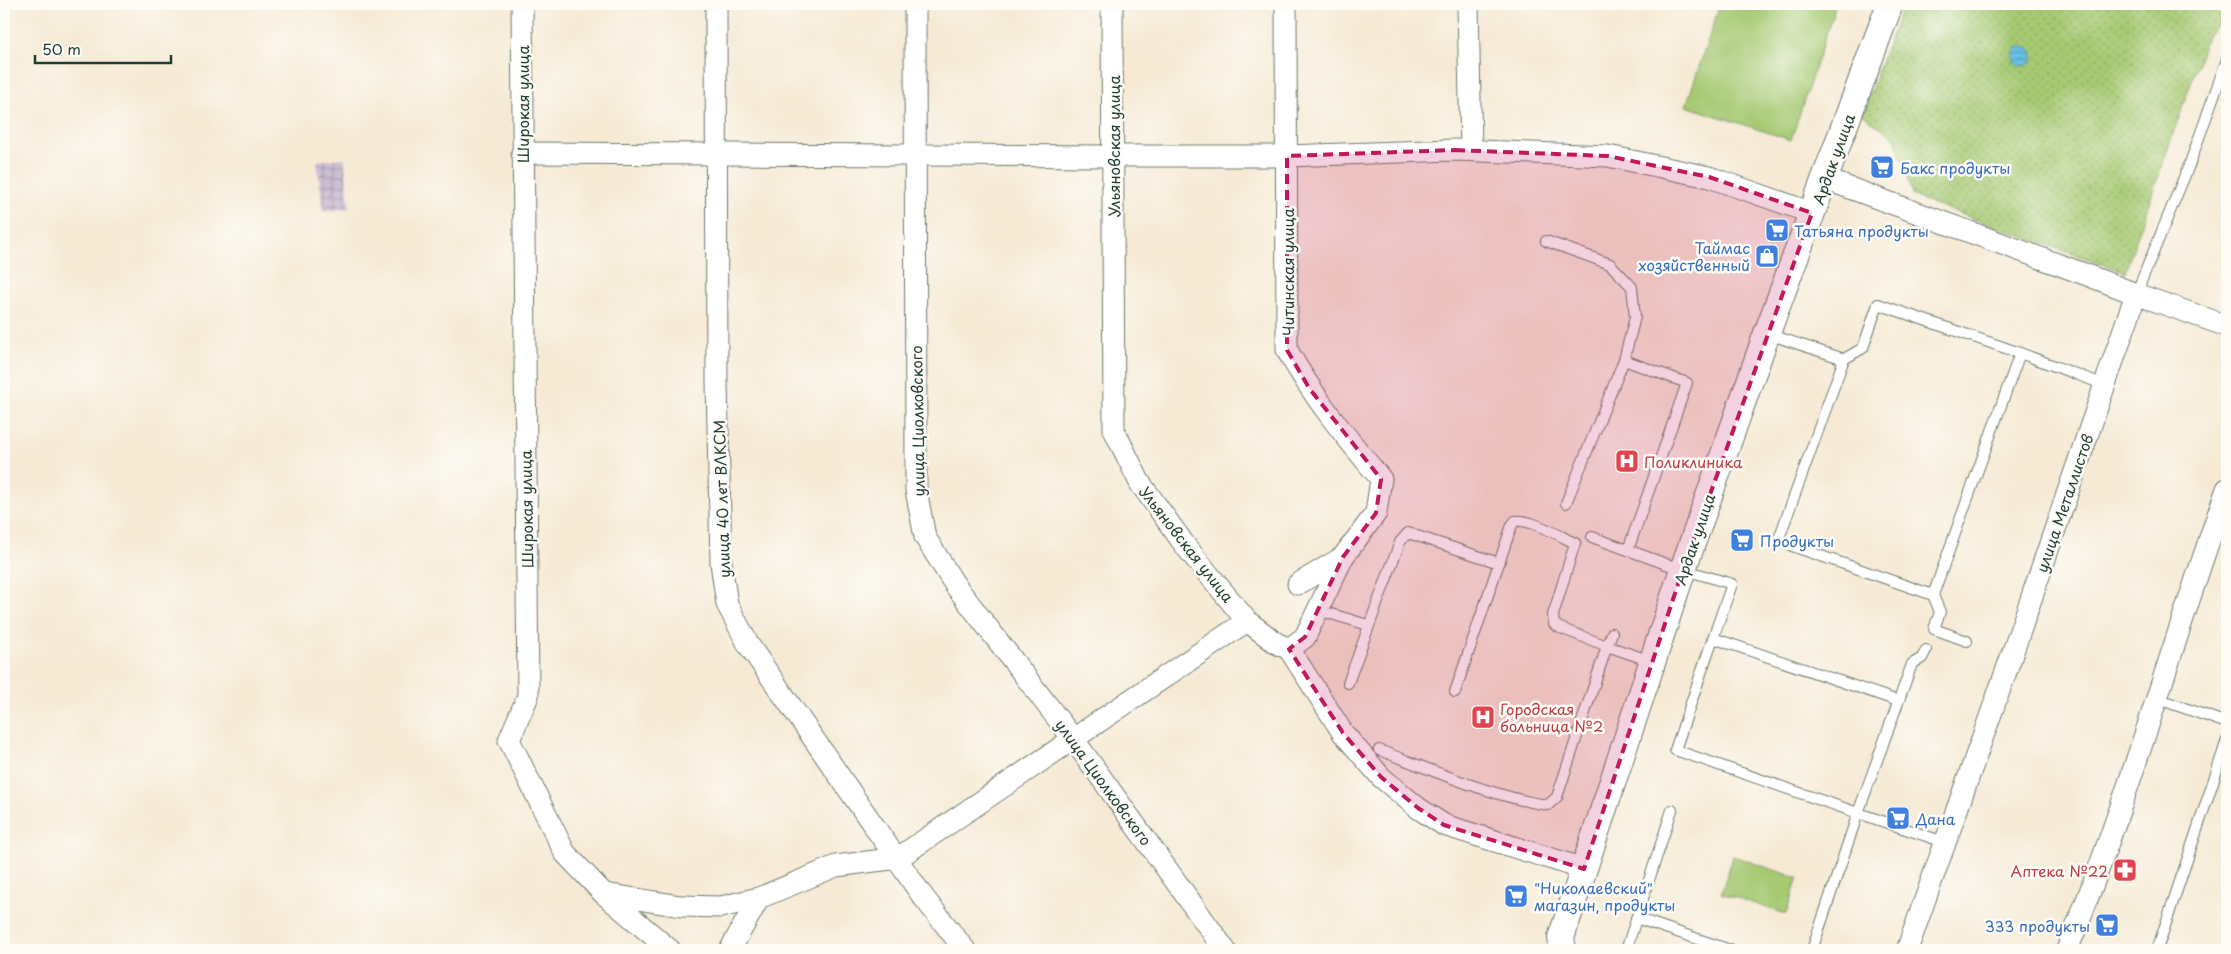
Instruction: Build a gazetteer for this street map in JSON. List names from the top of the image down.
{
  "streets": {
    "street": [
      "Широкая улица",
      "Ульяновская улица",
      "Ардак улица",
      "Читинская улица",
      "улица Циолковского",
      "улица 40 лет ВЛКСМ",
      "улица Металлистов"
    ]
  },
  "crossings": [
    ["Ульяновская улица", "Ардак улица"]
  ],
  "places": {
    "supermarket": [
      "Бакс продукты",
      "Татьяна продукты",
      "Продукты",
      "Дана",
      "\"Николаевский\" магазин, продукты",
      "333 продукты"
    ],
    "shop": ["Таймас хозяйственный"],
    "hospital": ["Поликлиника", "Городская больница №2"],
    "pharmacy": ["Аптека №22"]
  },
  "scale_bar": "50 m"
}
